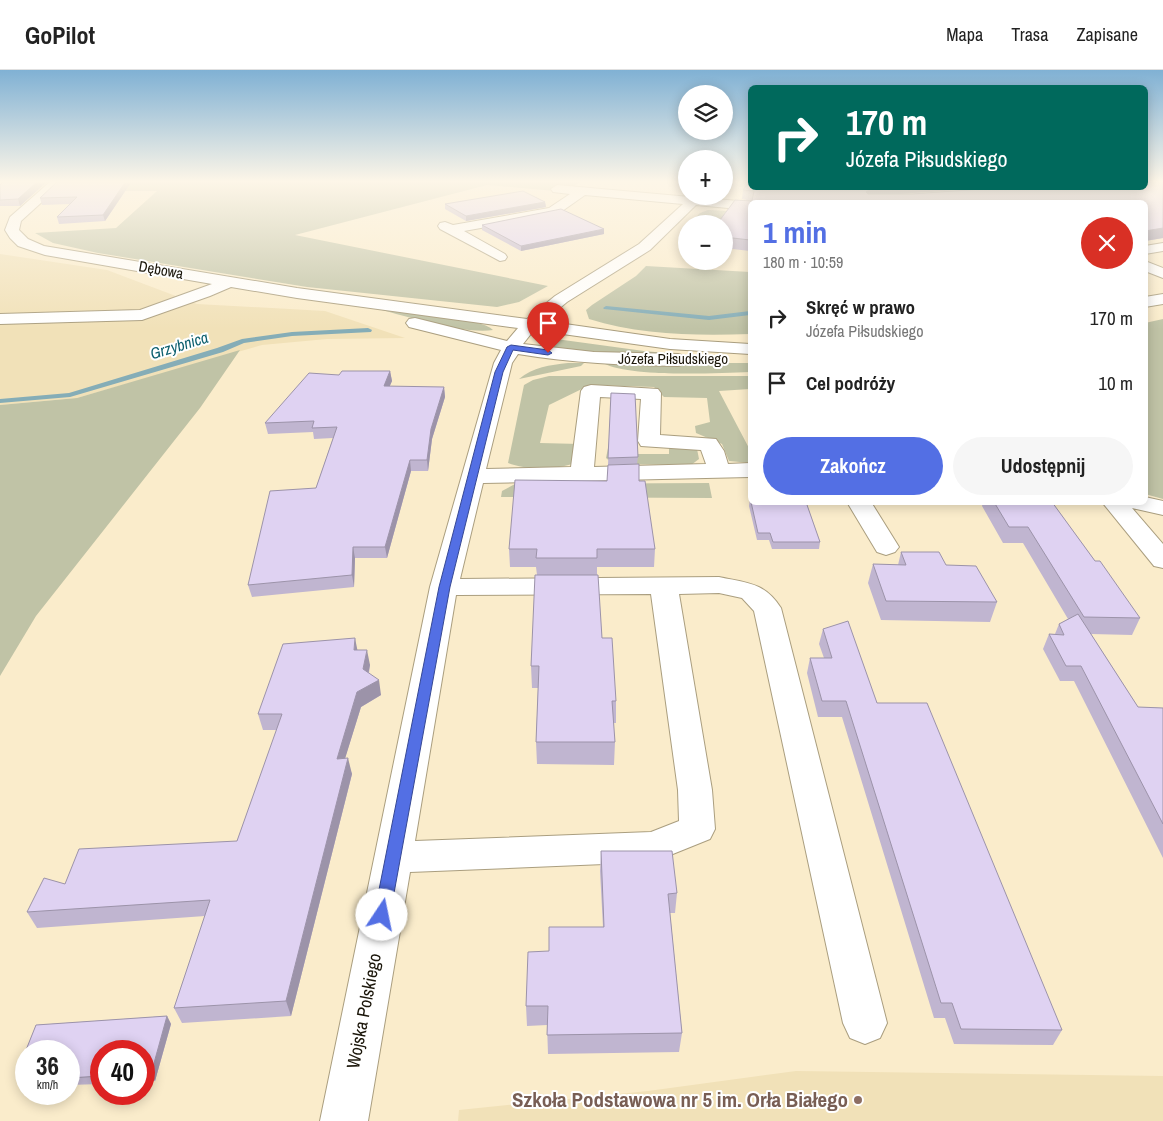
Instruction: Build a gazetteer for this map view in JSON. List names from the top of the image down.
{
  "streets": {
    "street": ["Dębowa", "Józefa Piłsudskiego", "Wojska Polskiego"]
  },
  "crossings": [
    ["Dębowa", "Józefa Piłsudskiego"],
    ["Dębowa", "Wojska Polskiego"],
    ["Józefa Piłsudskiego", "Wojska Polskiego"]
  ],
  "water": ["Grzybnica"],
  "places": ["Szkoła Podstawowa nr 5 im. Orła Białego"],
  "page": {
    "header": "GoPilot",
    "nav": ["Mapa", "Trasa", "Zapisane"],
    "map_buttons": ["+", "−"],
    "turn": ["170 m", "Józefa Piłsudskiego"],
    "heading": ["1 min", "180 m · 10:59"],
    "list": [
      {
        "name": "Skręć w prawo",
        "note": "Józefa Piłsudskiego",
        "value": "170 m"
      },
      {
        "name": "Cel podróży",
        "value": "10 m"
      }
    ],
    "buttons": ["Zakończ", "Udostępnij"],
    "speed": "36 km/h",
    "limit": "40"
  }
}
